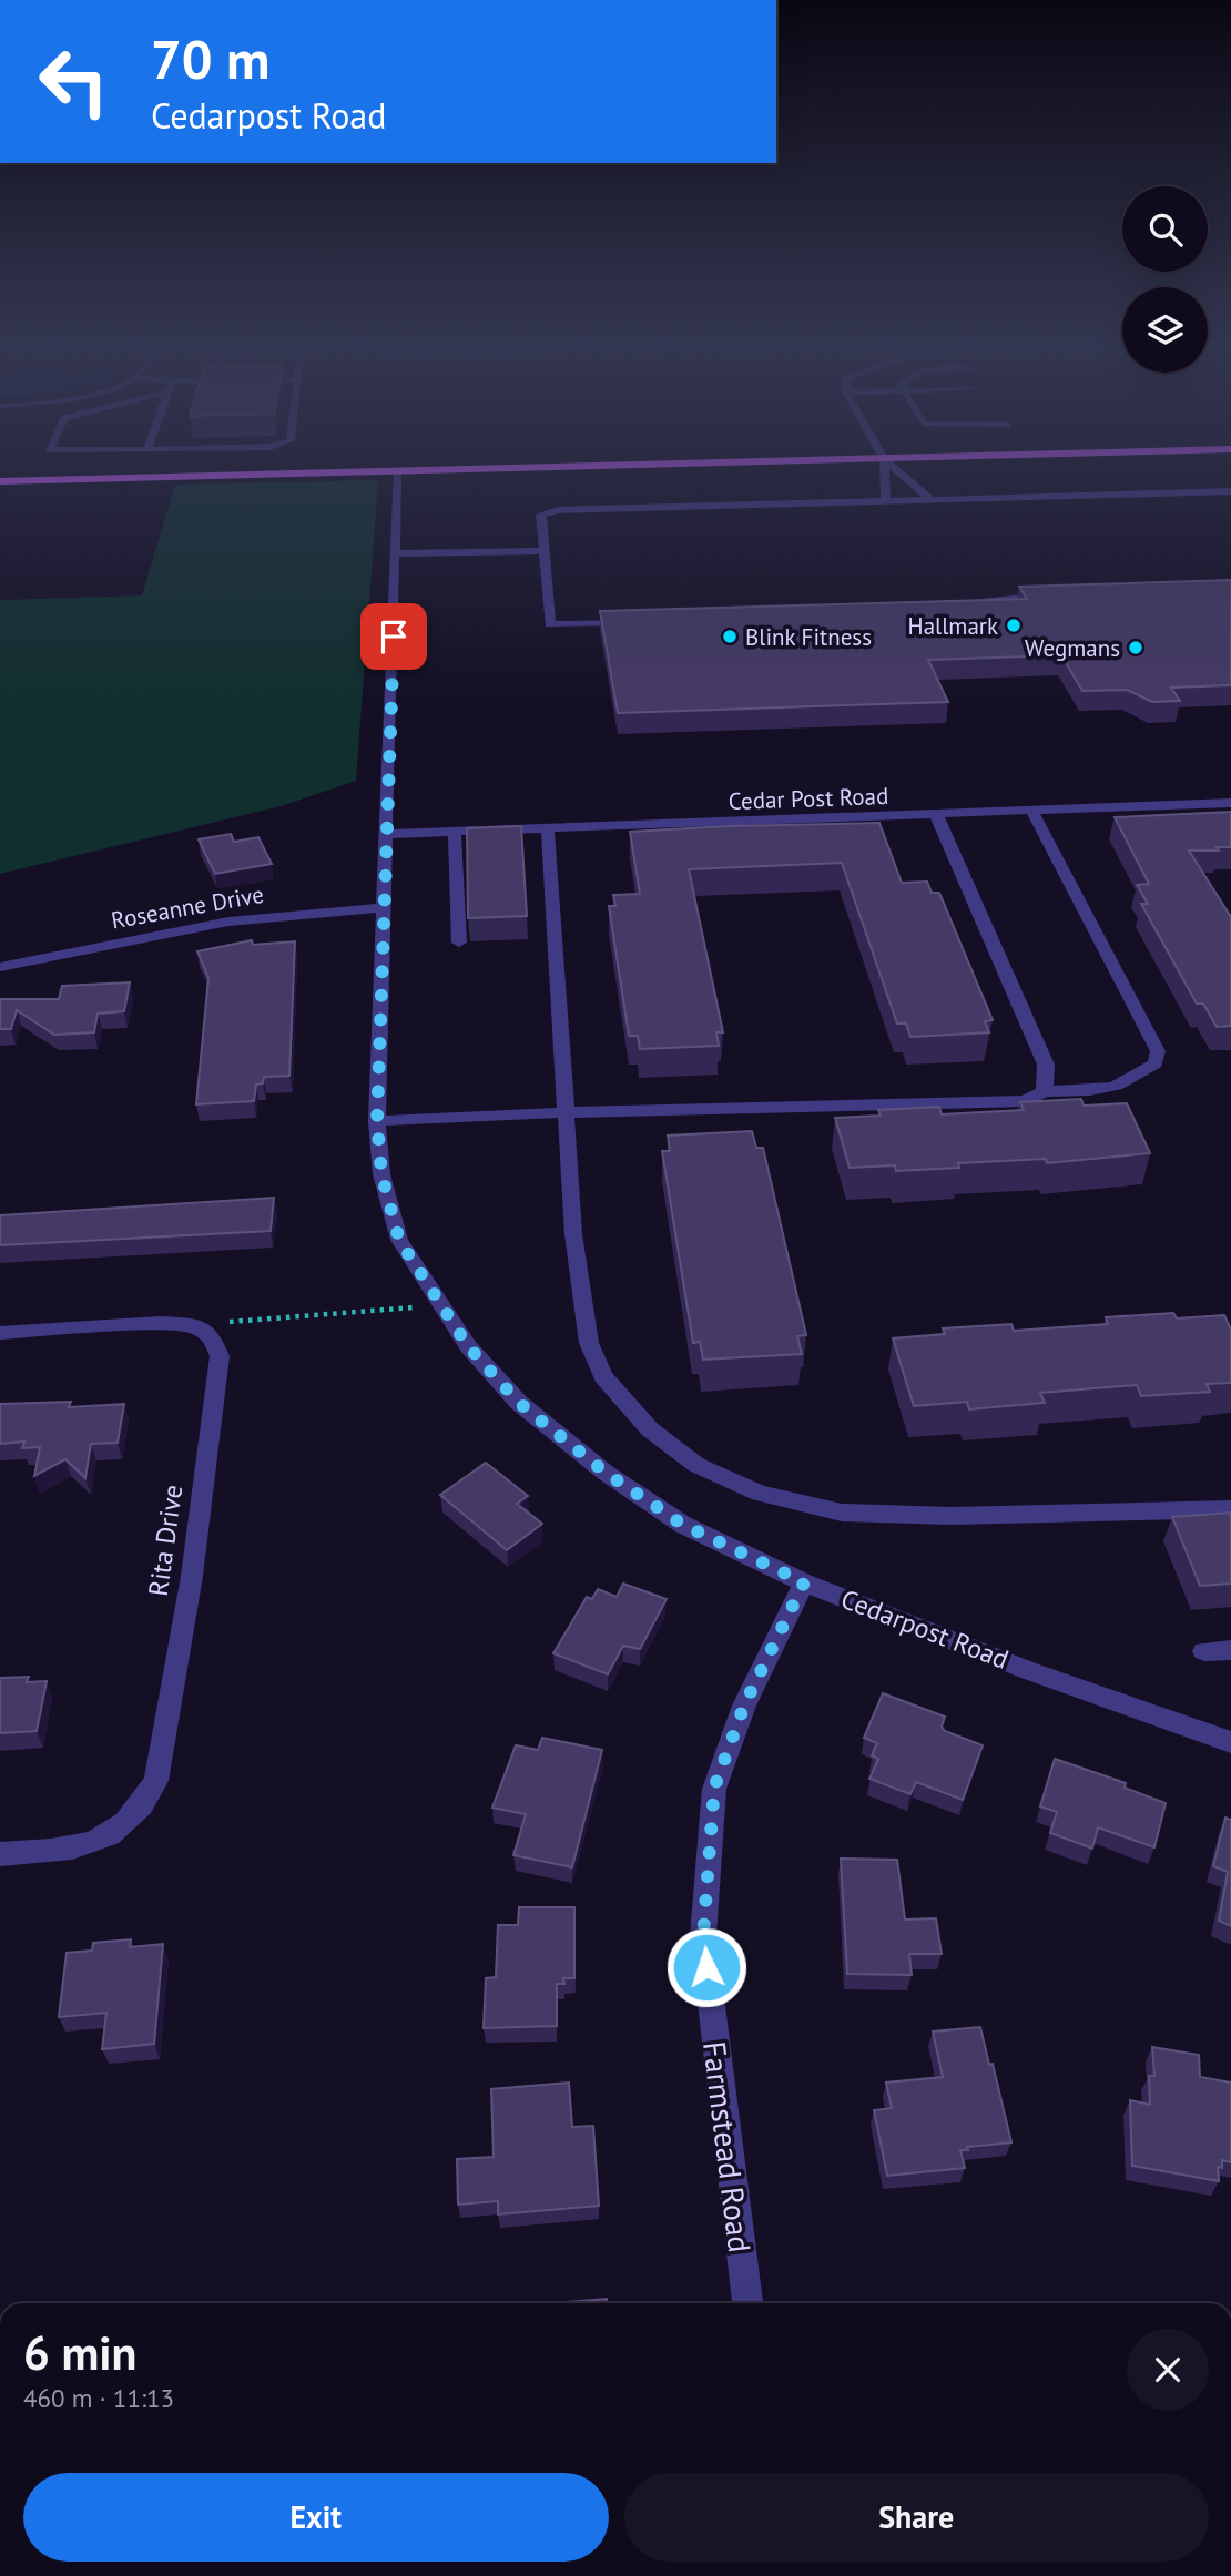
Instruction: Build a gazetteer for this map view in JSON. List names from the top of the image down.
{
  "streets": {
    "street": [
      "Cedar Post Road",
      "Roseanne Drive",
      "Rita Drive",
      "Cedarpost Road",
      "Farmstead Road"
    ]
  },
  "crossings": [
    ["Cedar Post Road", "Cedarpost Road"],
    ["Roseanne Drive", "Cedarpost Road"],
    ["Cedarpost Road", "Farmstead Road"]
  ],
  "places": ["Hallmark", "Blink Fitness", "Wegmans"],
  "page": {
    "turn": ["70 m", "Cedarpost Road"],
    "heading": ["6 min", "460 m · 11:13"],
    "buttons": ["Exit", "Share"]
  }
}
